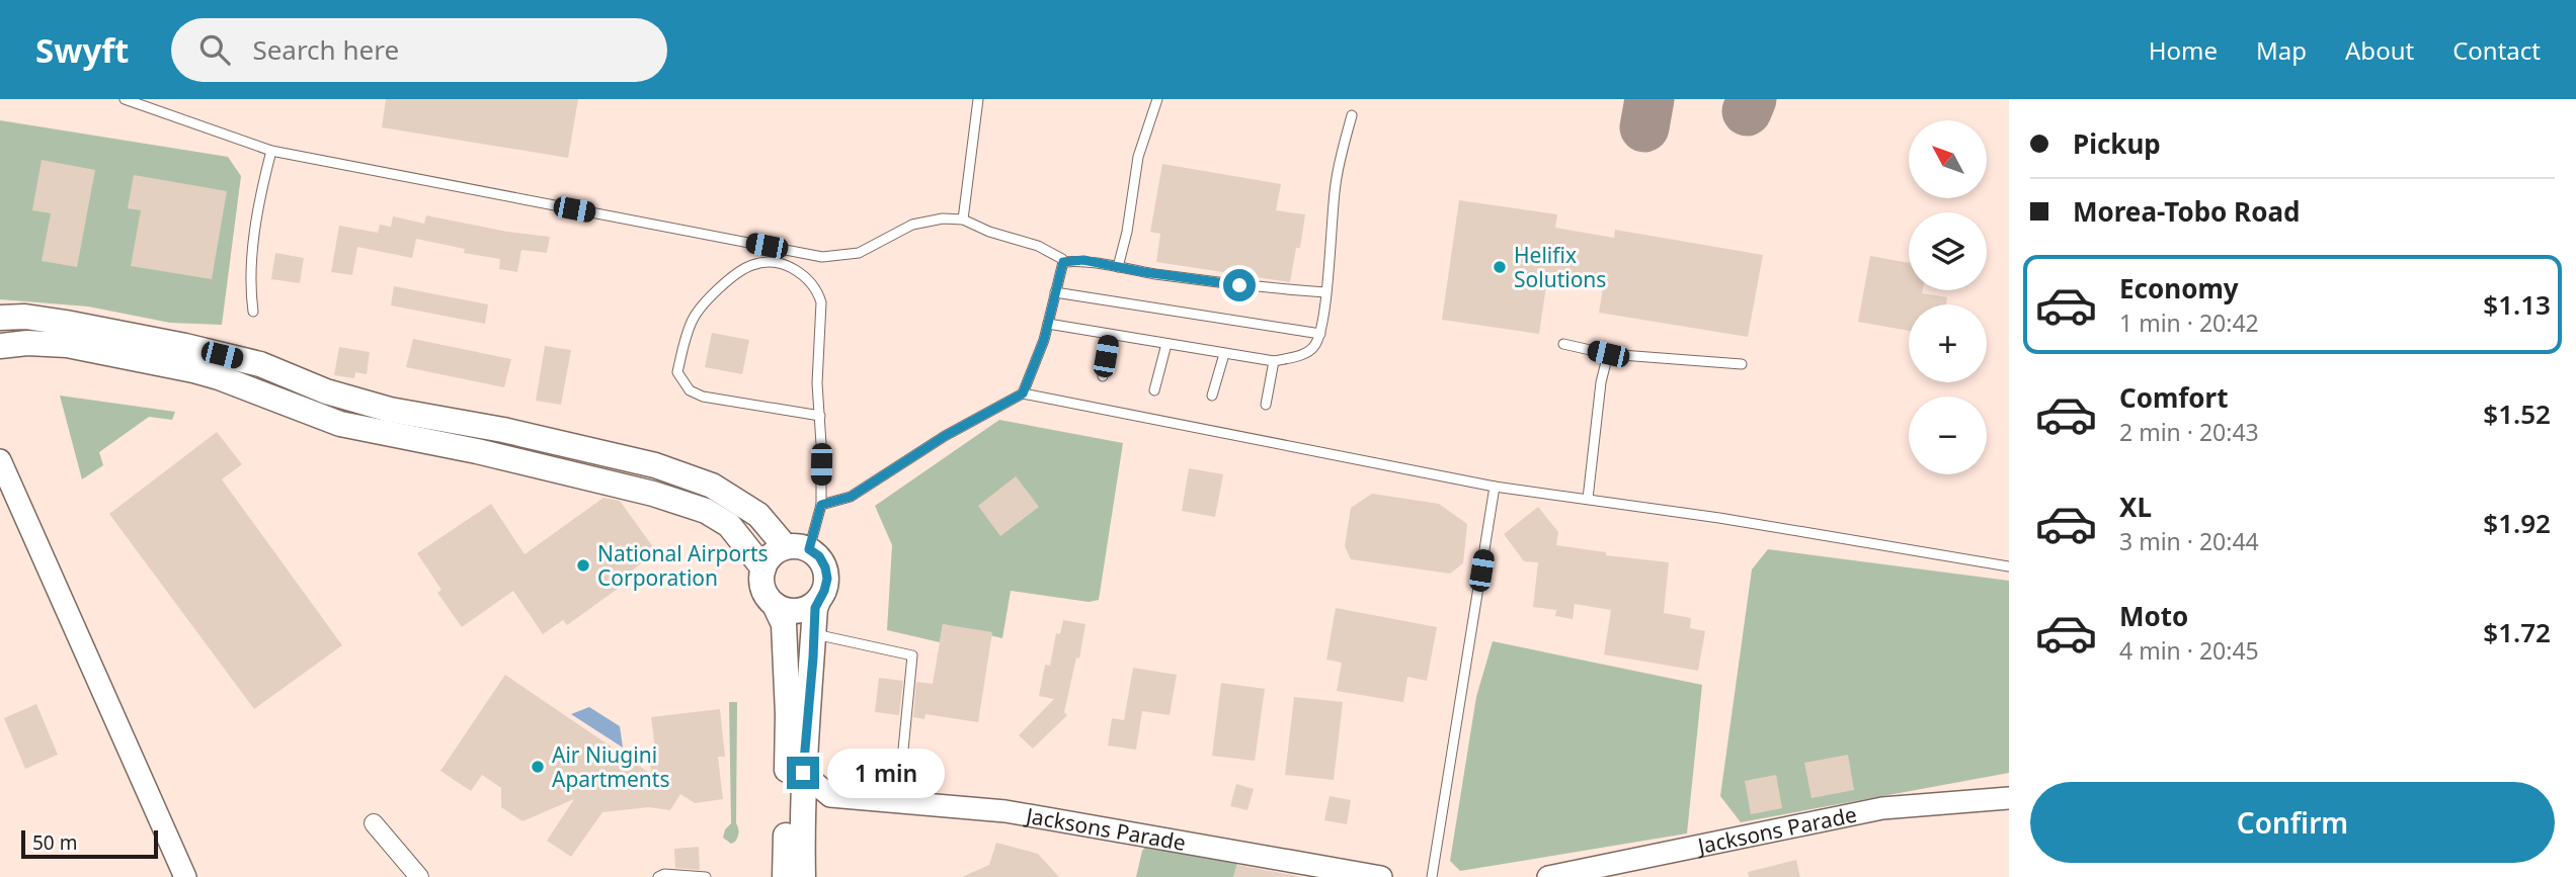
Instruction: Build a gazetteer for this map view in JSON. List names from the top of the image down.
{
  "streets": {
    "street": ["Jacksons Parade"]
  },
  "places": ["Helifix Solutions", "National Airports Corporation", "Air Niugini Apartments"],
  "scale_bar": "50 m",
  "north": "top left",
  "page": {
    "header": "Swyft",
    "search": "Search here",
    "nav": [
      "Home",
      "Map",
      "About",
      "Contact"
    ],
    "banner": ["Pickup", "Morea-Tobo Road"],
    "map_buttons": ["+", "−"],
    "list": [
      {
        "name": "Economy",
        "note": "1 min · 20:42",
        "value": "$1.13"
      },
      {
        "name": "Comfort",
        "note": "2 min · 20:43",
        "value": "$1.52"
      },
      {
        "name": "XL",
        "note": "3 min · 20:44",
        "value": "$1.92"
      },
      {
        "name": "Moto",
        "note": "4 min · 20:45",
        "value": "$1.72"
      }
    ],
    "bubble": "1 min",
    "buttons": "Confirm",
    "scale": "50 m"
  }
}
